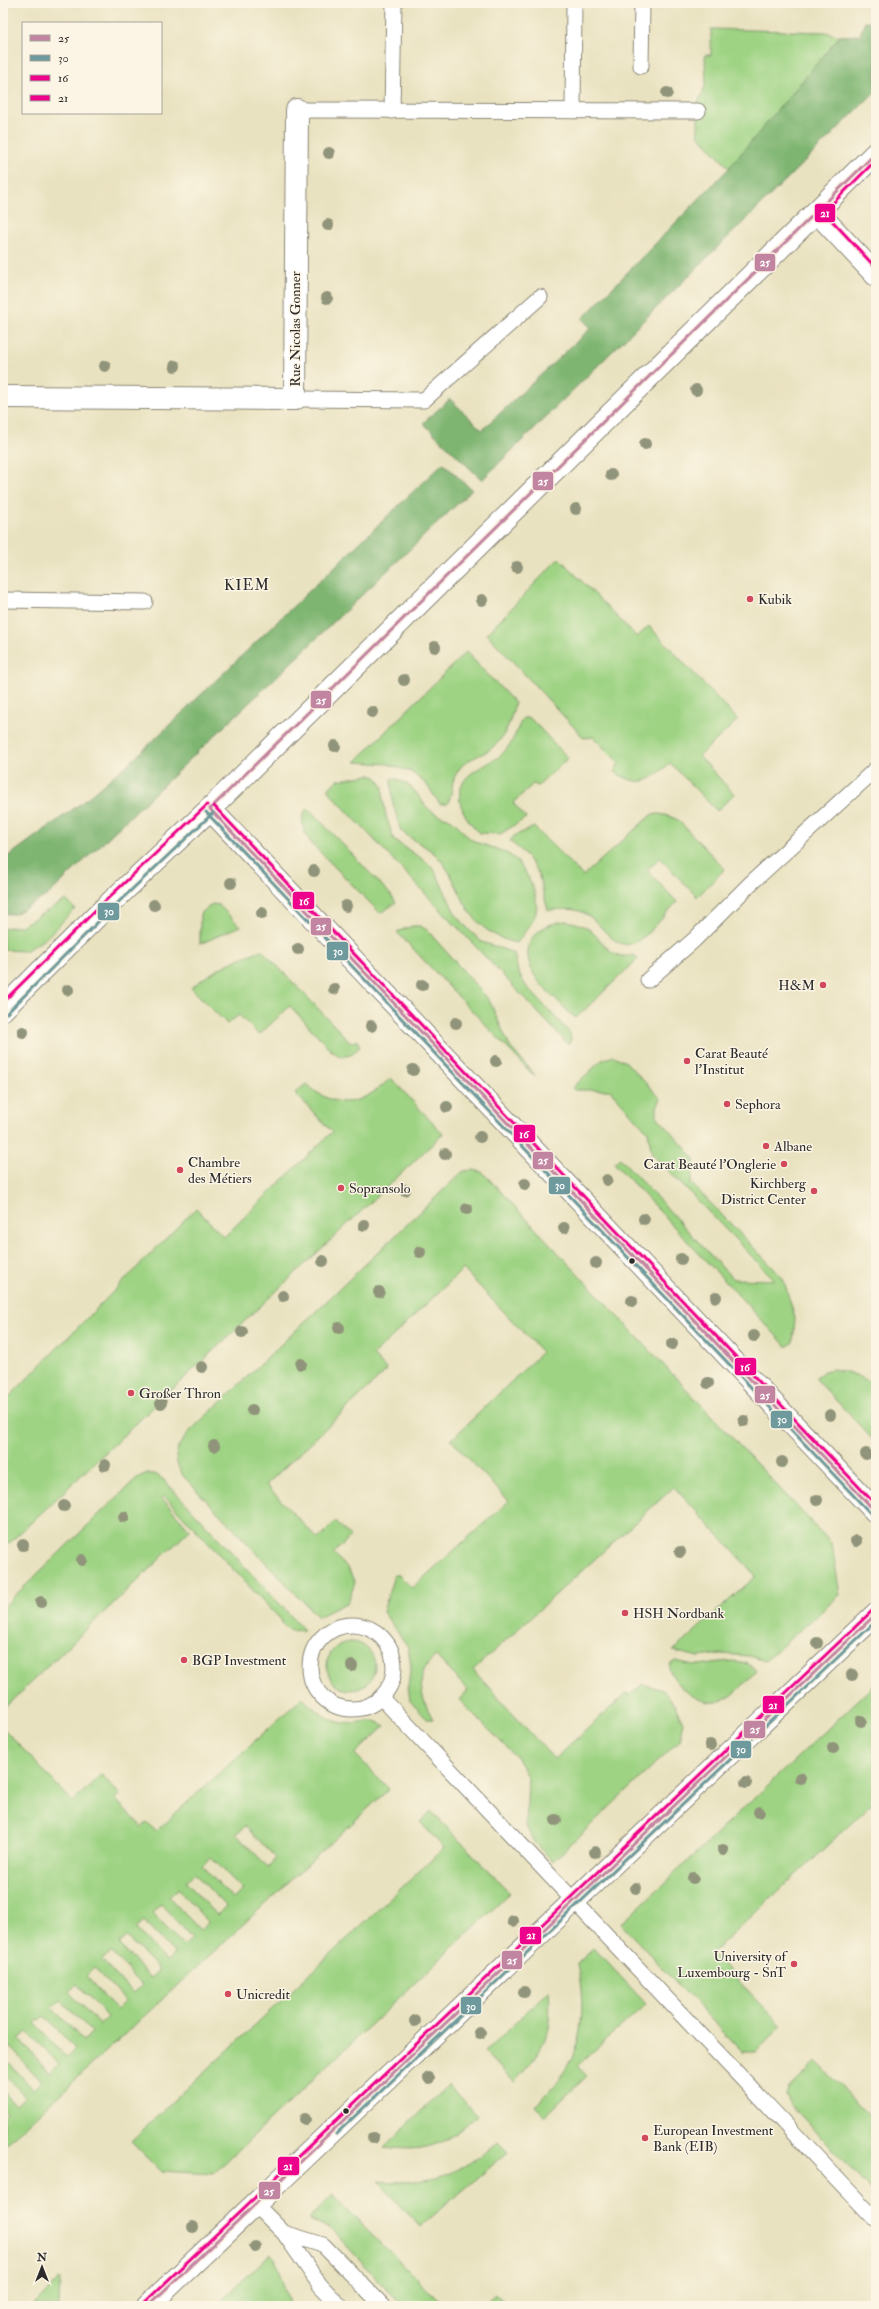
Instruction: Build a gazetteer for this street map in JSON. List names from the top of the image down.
{
  "streets": {
    "street": ["Rue Nicolas Gonner"]
  },
  "districts": ["KIEM"],
  "places": [
    "Kubik",
    "H&M",
    "Carat Beauté l'Institut",
    "Sephora",
    "Albane",
    "Carat Beauté l'Onglerie",
    "Chambre des Métiers",
    "Sopransolo",
    "Kirchberg District Center",
    "Großer Thron",
    "HSH Nordbank",
    "BGP Investment",
    "University of Luxembourg - SnT",
    "Unicredit",
    "European Investment Bank (EIB)"
  ],
  "lines": [
    "transit line 25",
    "transit line 21",
    "transit line 16",
    "transit line 30"
  ],
  "legend": [
    "25",
    "30",
    "16",
    "21"
  ],
  "north": "top"
}
